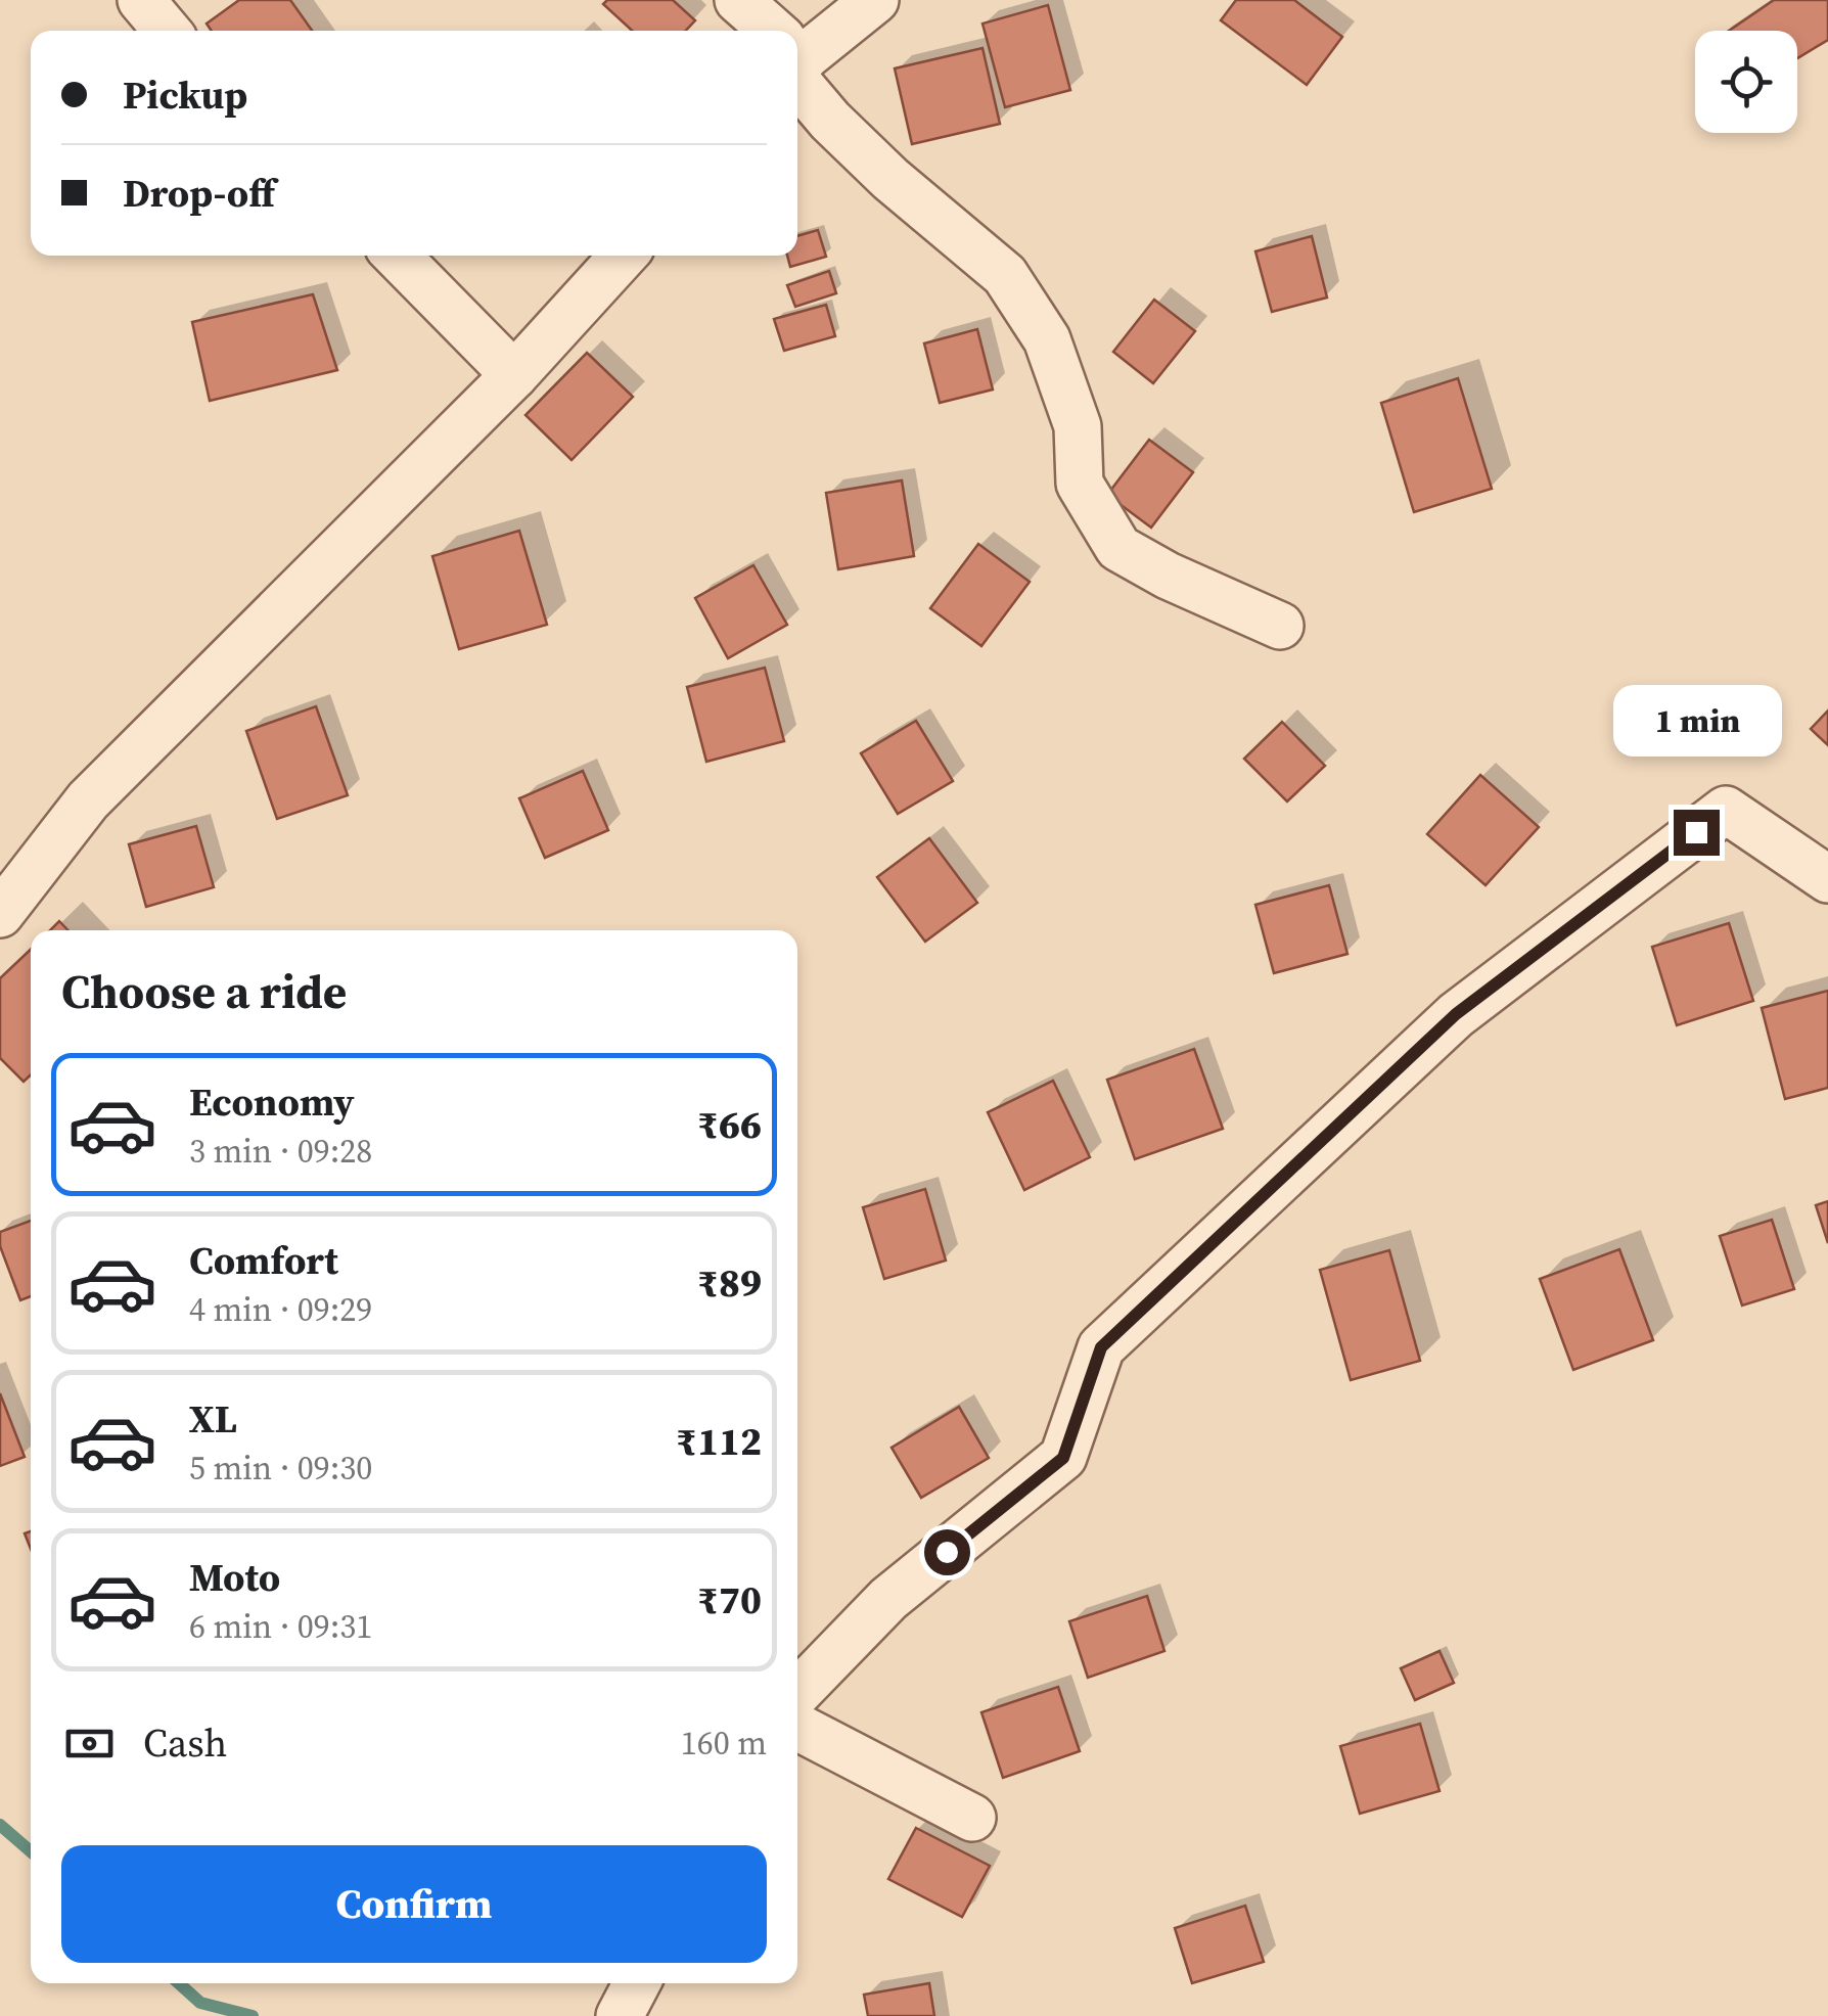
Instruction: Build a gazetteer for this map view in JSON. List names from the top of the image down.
{
  "page": {
    "banner": ["Pickup", "Drop-off"],
    "bubble": "1 min",
    "heading": "Choose a ride",
    "list": [
      {
        "name": "Economy",
        "note": "3 min · 09:28",
        "value": "₹66"
      },
      {
        "name": "Comfort",
        "note": "4 min · 09:29",
        "value": "₹89"
      },
      {
        "name": "XL",
        "note": "5 min · 09:30",
        "value": "₹112"
      },
      {
        "name": "Moto",
        "note": "6 min · 09:31",
        "value": "₹70"
      }
    ],
    "pay": ["Cash", "160 m"],
    "buttons": "Confirm"
  }
}
